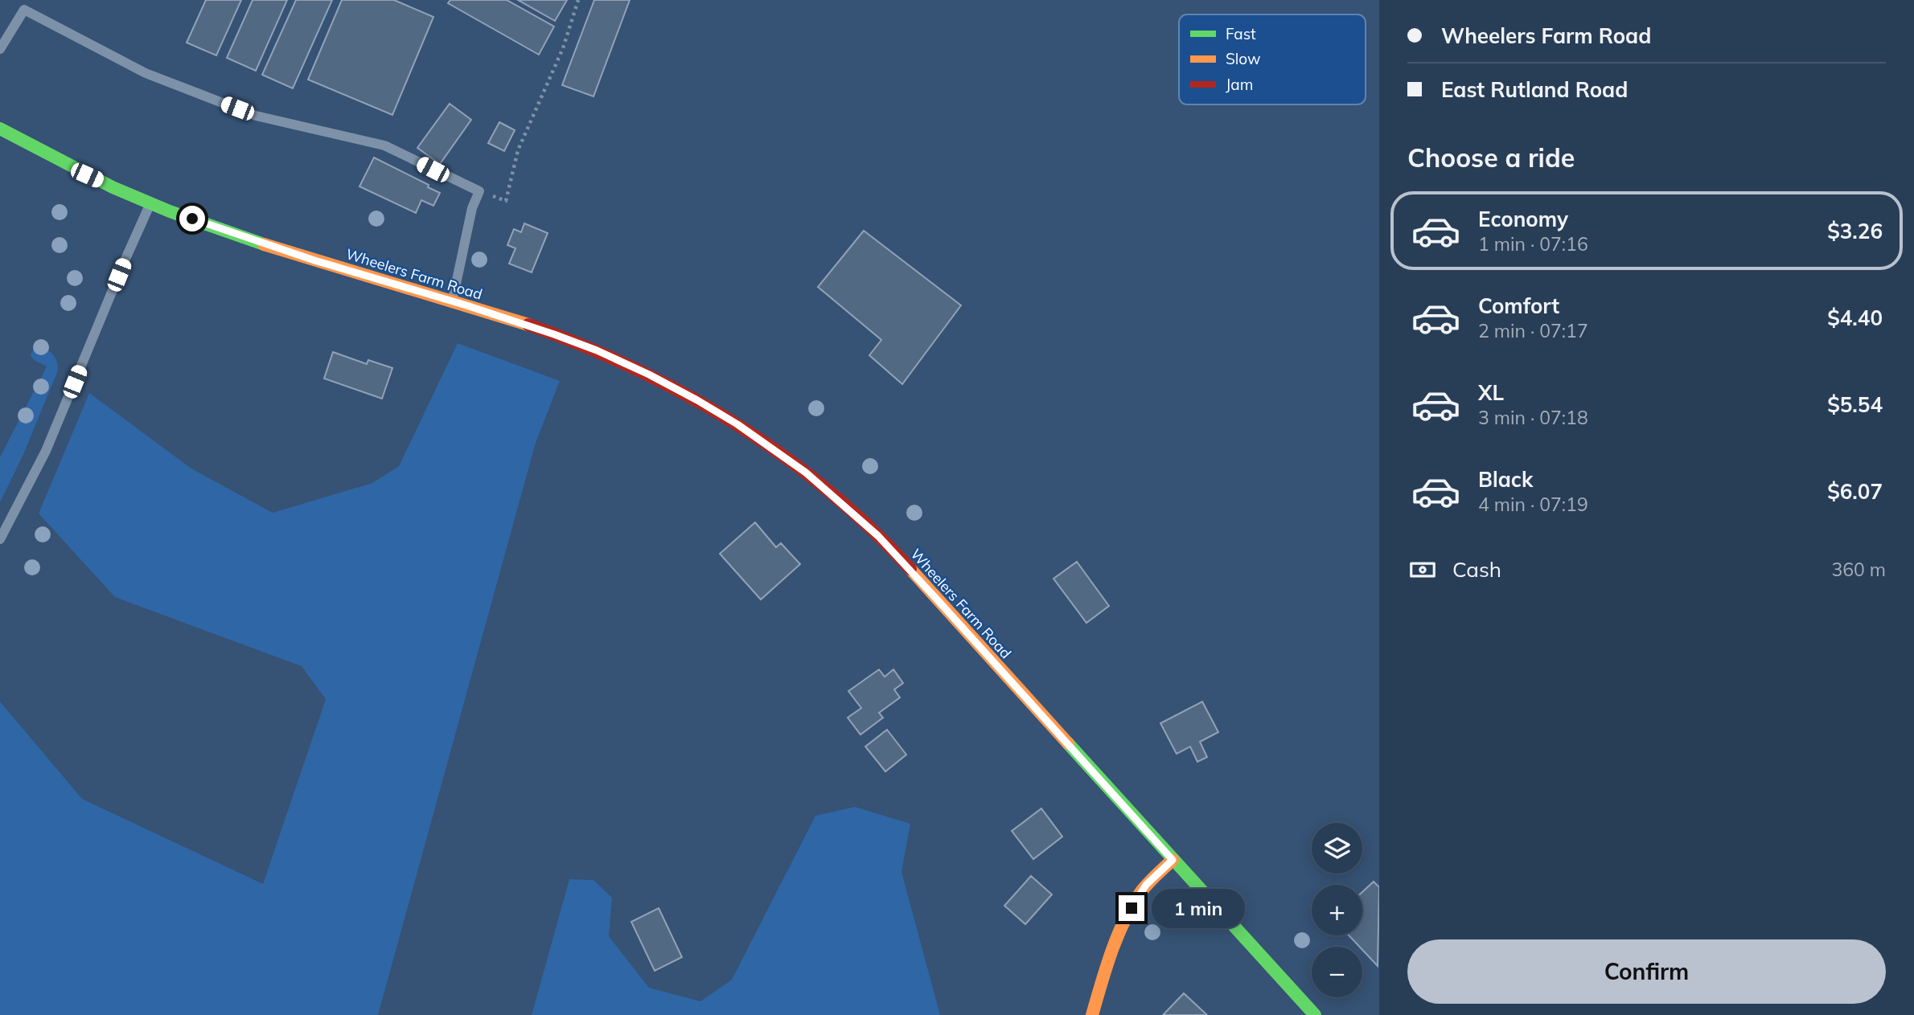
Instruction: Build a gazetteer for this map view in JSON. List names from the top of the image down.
{
  "streets": {
    "main road": ["Wheelers Farm Road"]
  },
  "legend": ["Fast", "Slow", "Jam"],
  "page": {
    "banner": ["Wheelers Farm Road", "East Rutland Road"],
    "heading": "Choose a ride",
    "list": [
      {
        "name": "Economy",
        "note": "1 min · 07:16",
        "value": "$3.26"
      },
      {
        "name": "Comfort",
        "note": "2 min · 07:17",
        "value": "$4.40"
      },
      {
        "name": "XL",
        "note": "3 min · 07:18",
        "value": "$5.54"
      },
      {
        "name": "Black",
        "note": "4 min · 07:19",
        "value": "$6.07"
      }
    ],
    "pay": ["Cash", "360 m"],
    "map_buttons": ["+", "−"],
    "bubble": "1 min",
    "buttons": "Confirm"
  }
}
